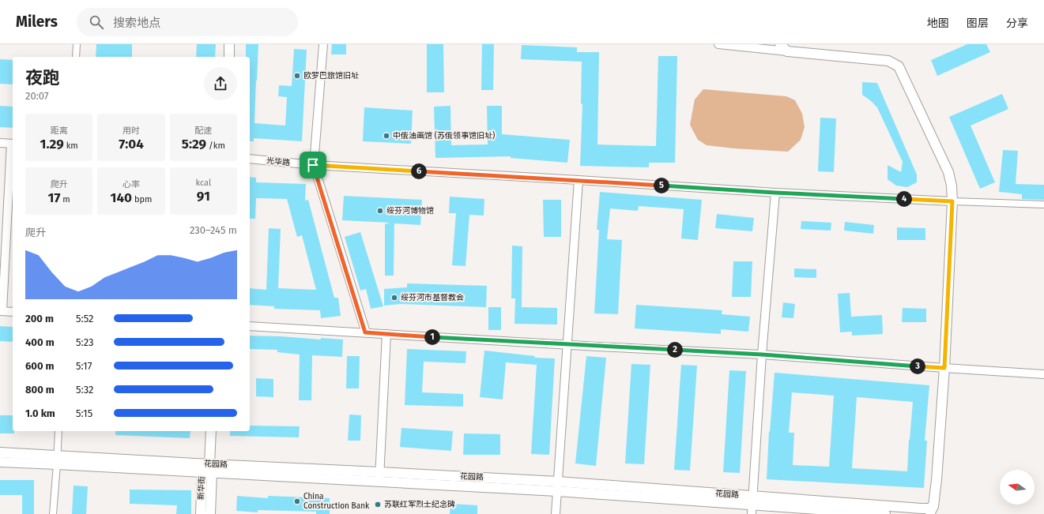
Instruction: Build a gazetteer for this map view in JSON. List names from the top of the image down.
{
  "streets": {
    "main road": ["花园路", "新华街"],
    "street": ["光华路"]
  },
  "crossings": [
    ["花园路", "新华街"]
  ],
  "places": [
    "欧罗巴旅馆旧址",
    "中俄油画馆 (苏俄领事馆旧址)",
    "绥芬河博物馆",
    "绥芬河市基督教会",
    "China Construction Bank",
    "苏联红军烈士纪念碑"
  ],
  "north": "left",
  "page": {
    "header": "Milers",
    "search": "搜索地点",
    "nav": ["地图", "图层", "分享"],
    "heading": ["夜跑", "20:07"],
    "stats": [
      ["距离", "1.29 km"],
      ["用时", "7:04"],
      ["配速", "5:29 /km"],
      ["爬升", "17 m"],
      ["心率", "140 bpm"],
      ["kcal", "91"]
    ],
    "pins": [
      "6",
      "5",
      "4",
      "1",
      "2",
      "3"
    ],
    "chart": ["爬升", "230–245 m"],
    "list": [
      {
        "name": "200 m",
        "note": "5:52"
      },
      {
        "name": "400 m",
        "note": "5:23"
      },
      {
        "name": "600 m",
        "note": "5:17"
      },
      {
        "name": "800 m",
        "note": "5:32"
      },
      {
        "name": "1.0 km",
        "note": "5:15"
      }
    ]
  }
}
